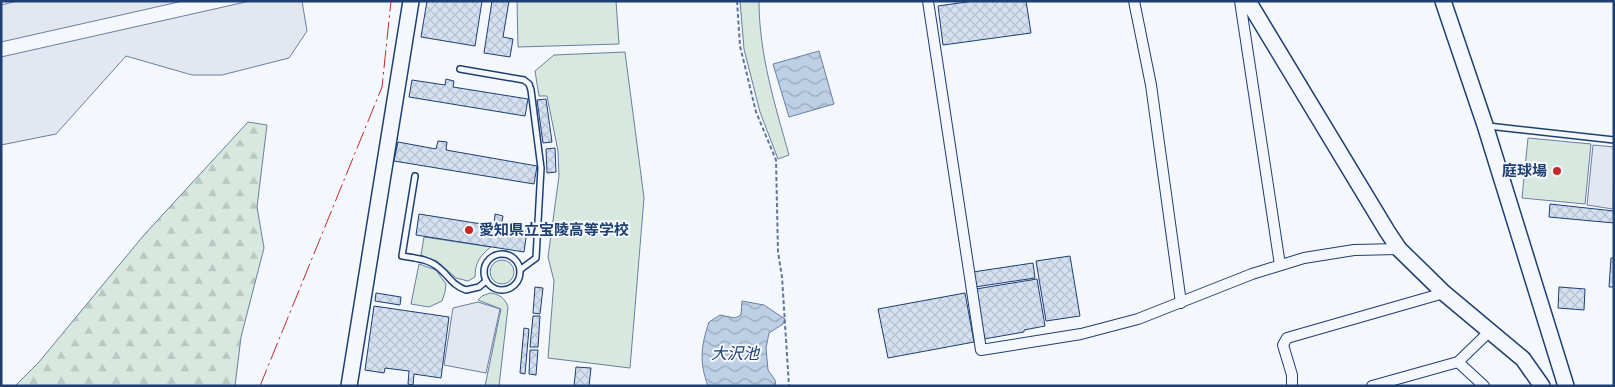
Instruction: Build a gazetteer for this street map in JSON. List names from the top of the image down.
{
  "water": ["大沢池"],
  "places": ["庭球場", "愛知県立宝陵高等学校"]
}
